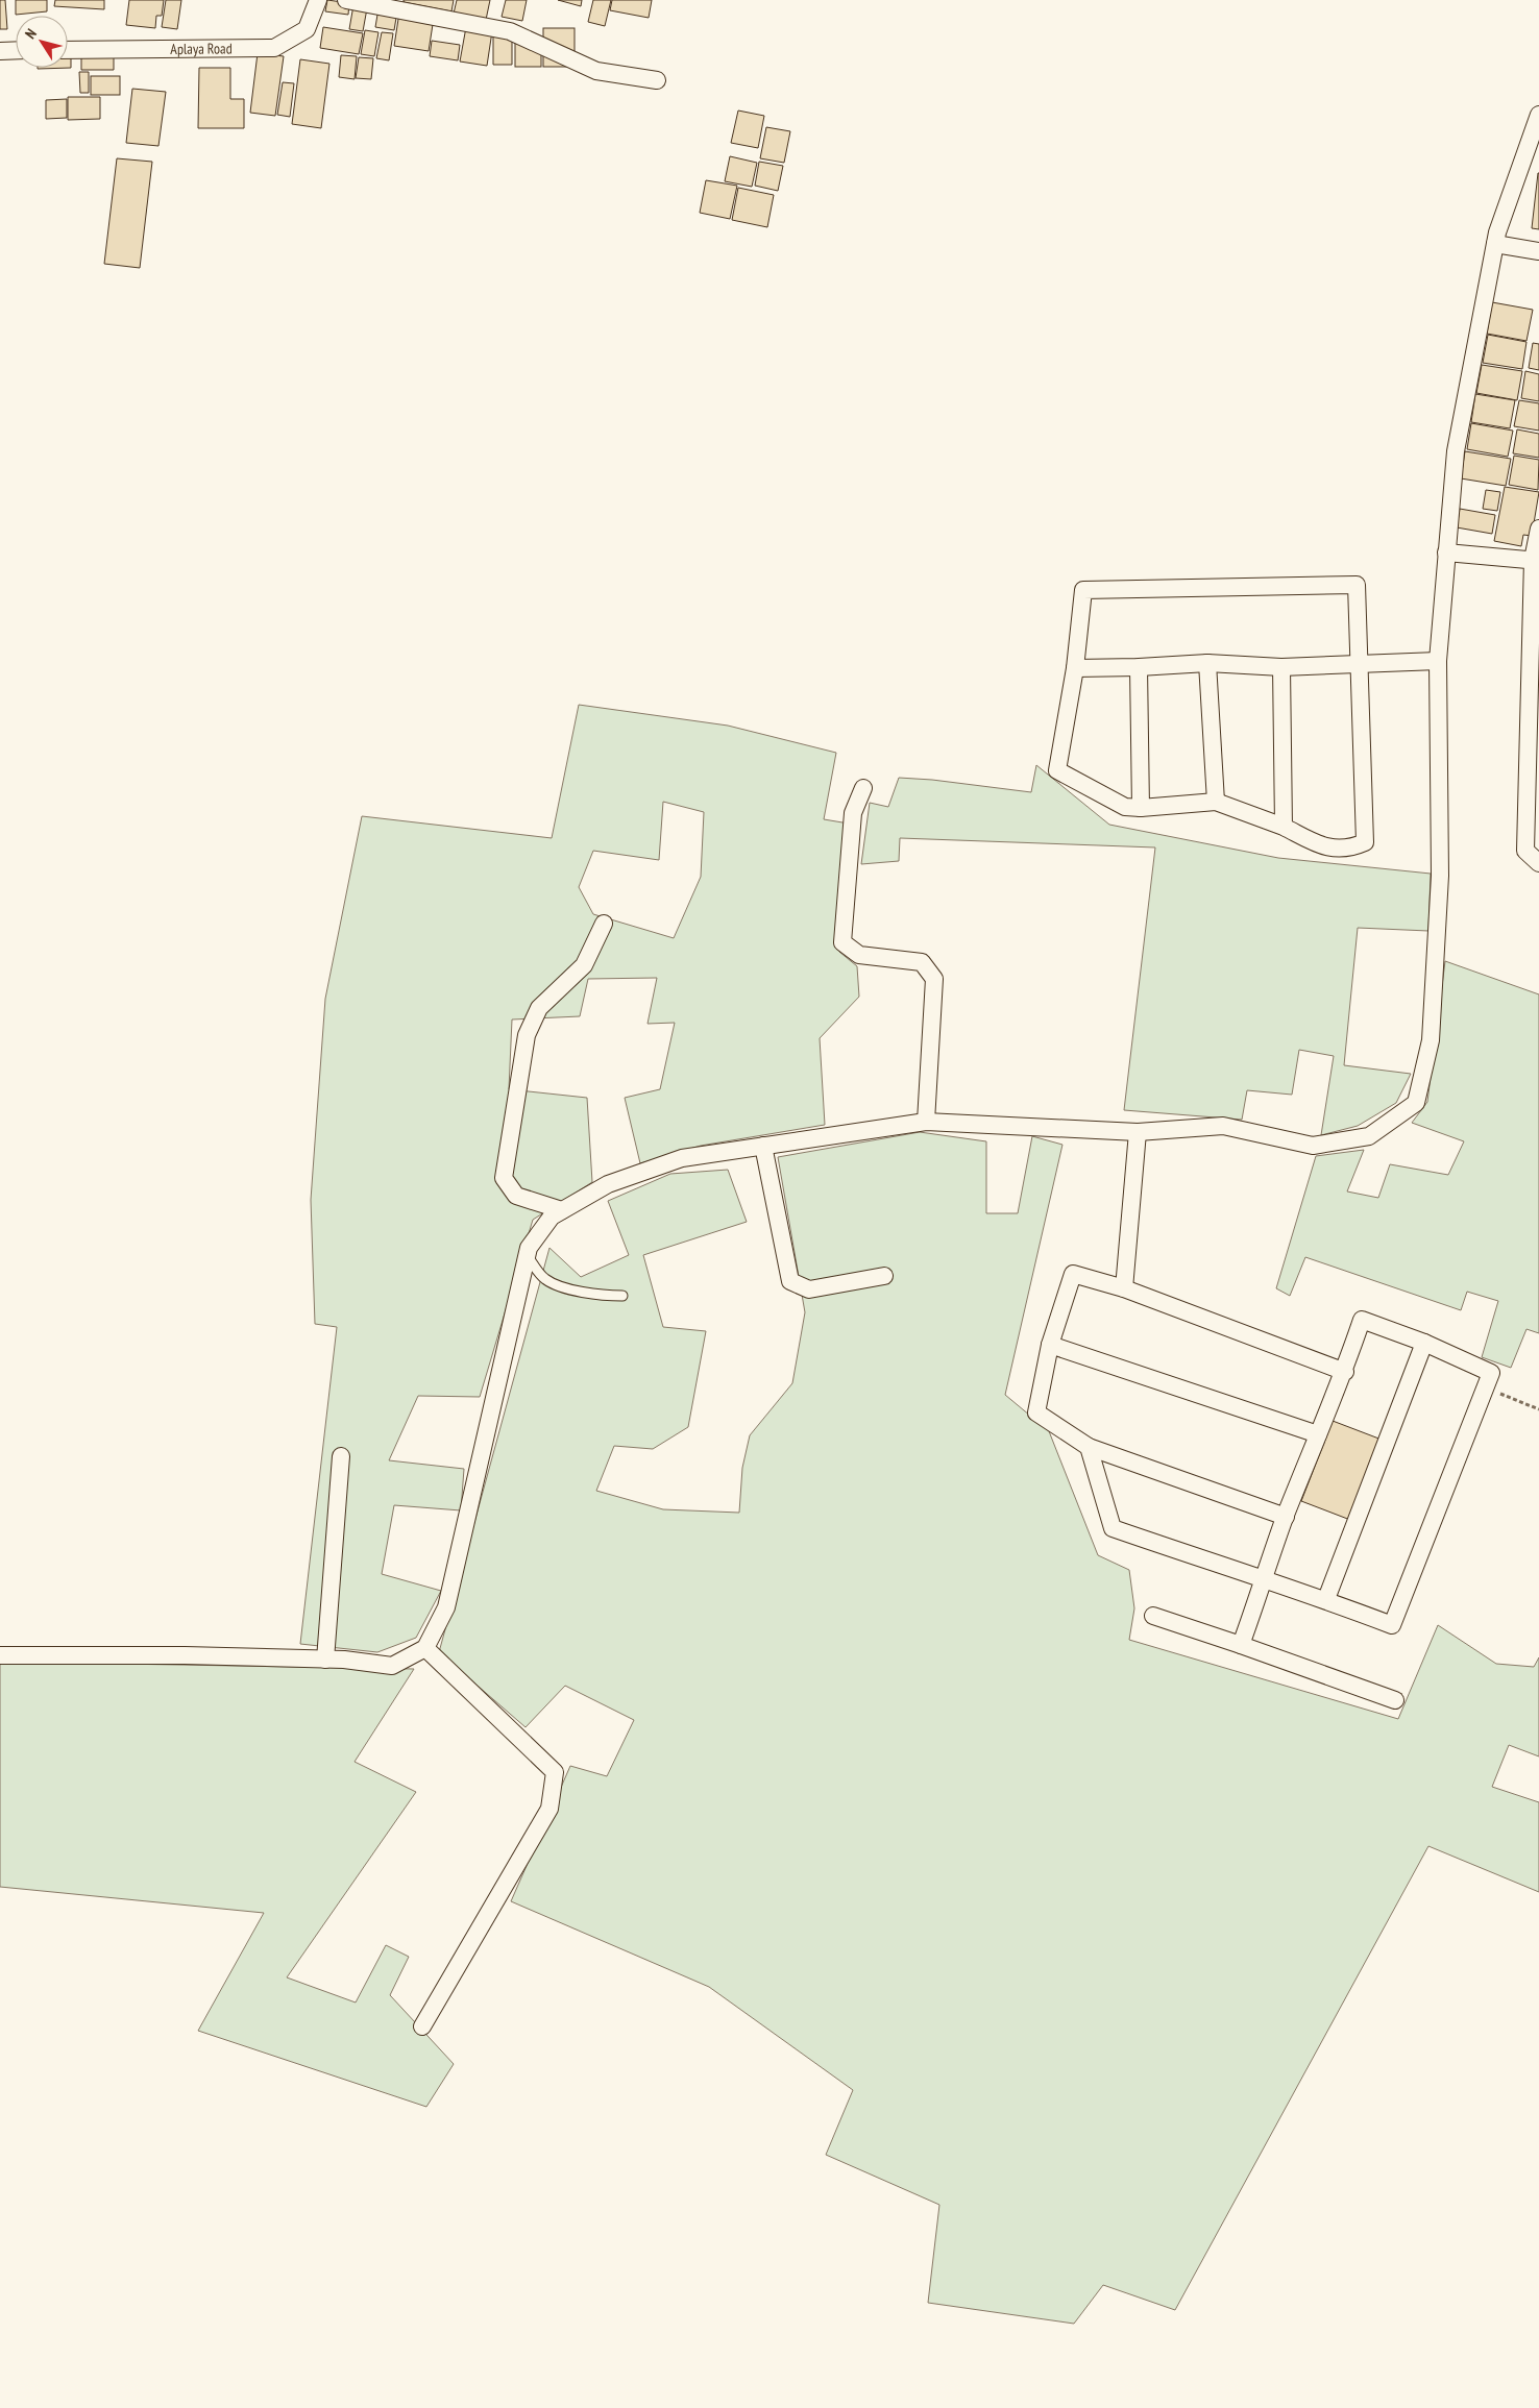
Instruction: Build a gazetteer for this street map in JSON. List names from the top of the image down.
{
  "streets": {
    "street": ["Aplaya Road"]
  },
  "north": "top left"
}
